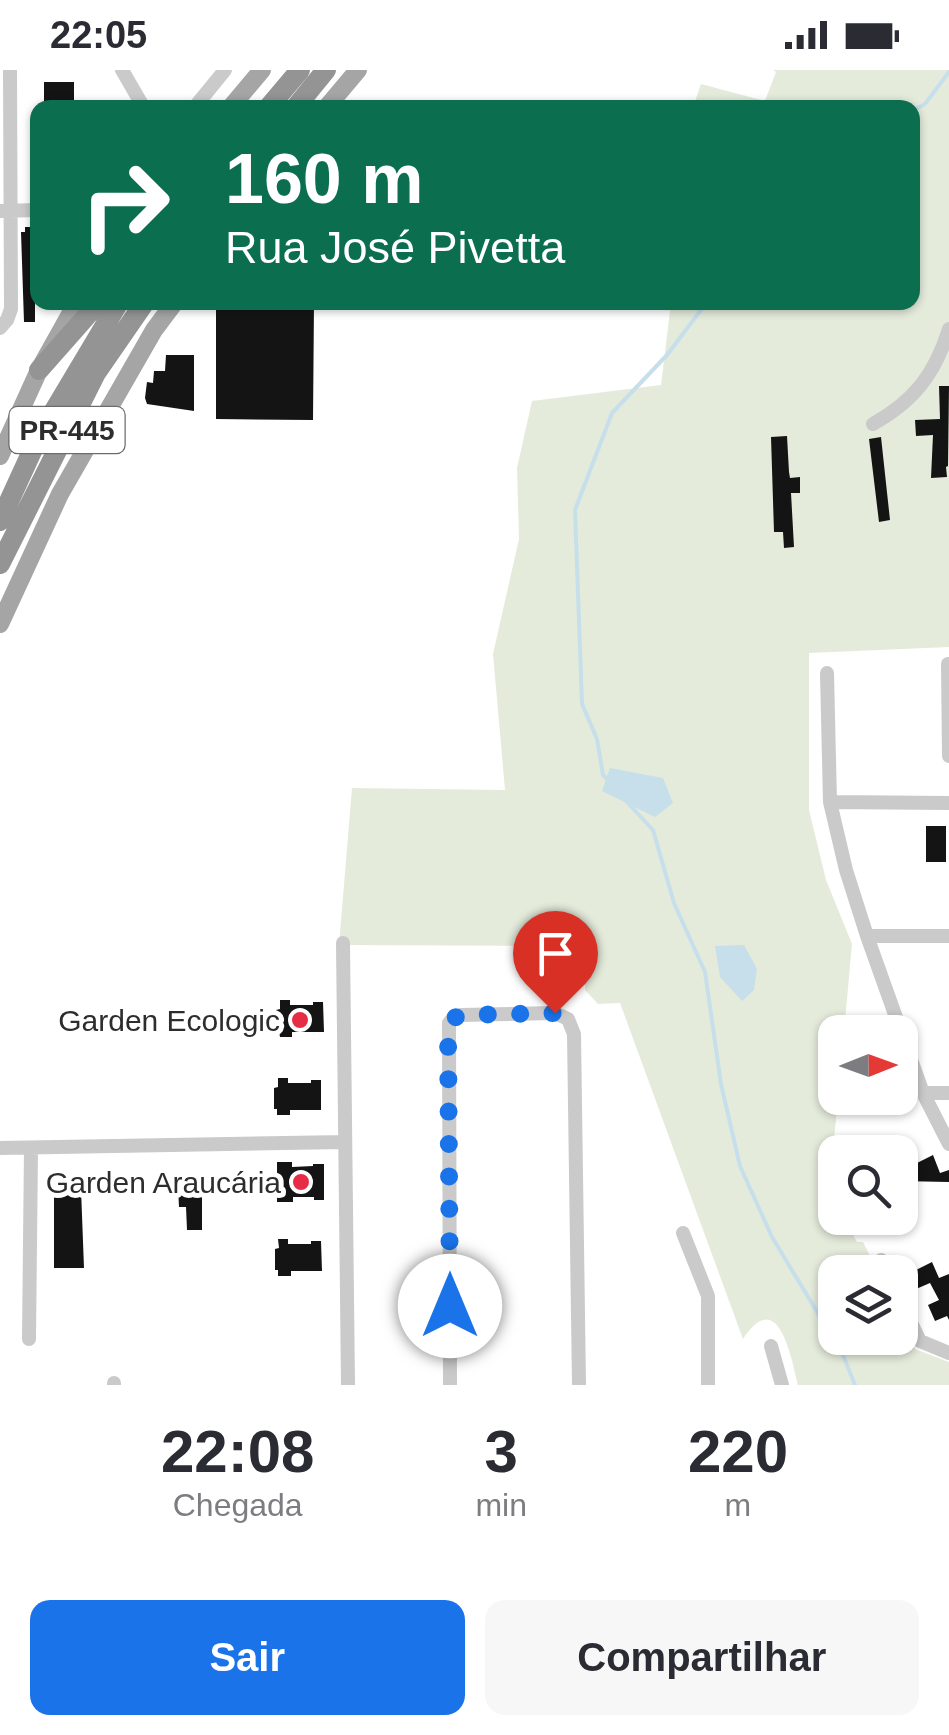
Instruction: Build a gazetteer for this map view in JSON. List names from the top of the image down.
{
  "streets": {
    "highway": ["PR-445"]
  },
  "places": ["Garden Ecologic", "Garden Araucária"],
  "north": "right",
  "page": {
    "status": "22:05",
    "turn": ["160 m", "Rua José Pivetta"],
    "eta": [
      "22:08",
      "Chegada",
      "3",
      "min",
      "220",
      "m"
    ],
    "buttons": ["Sair", "Compartilhar"]
  }
}
